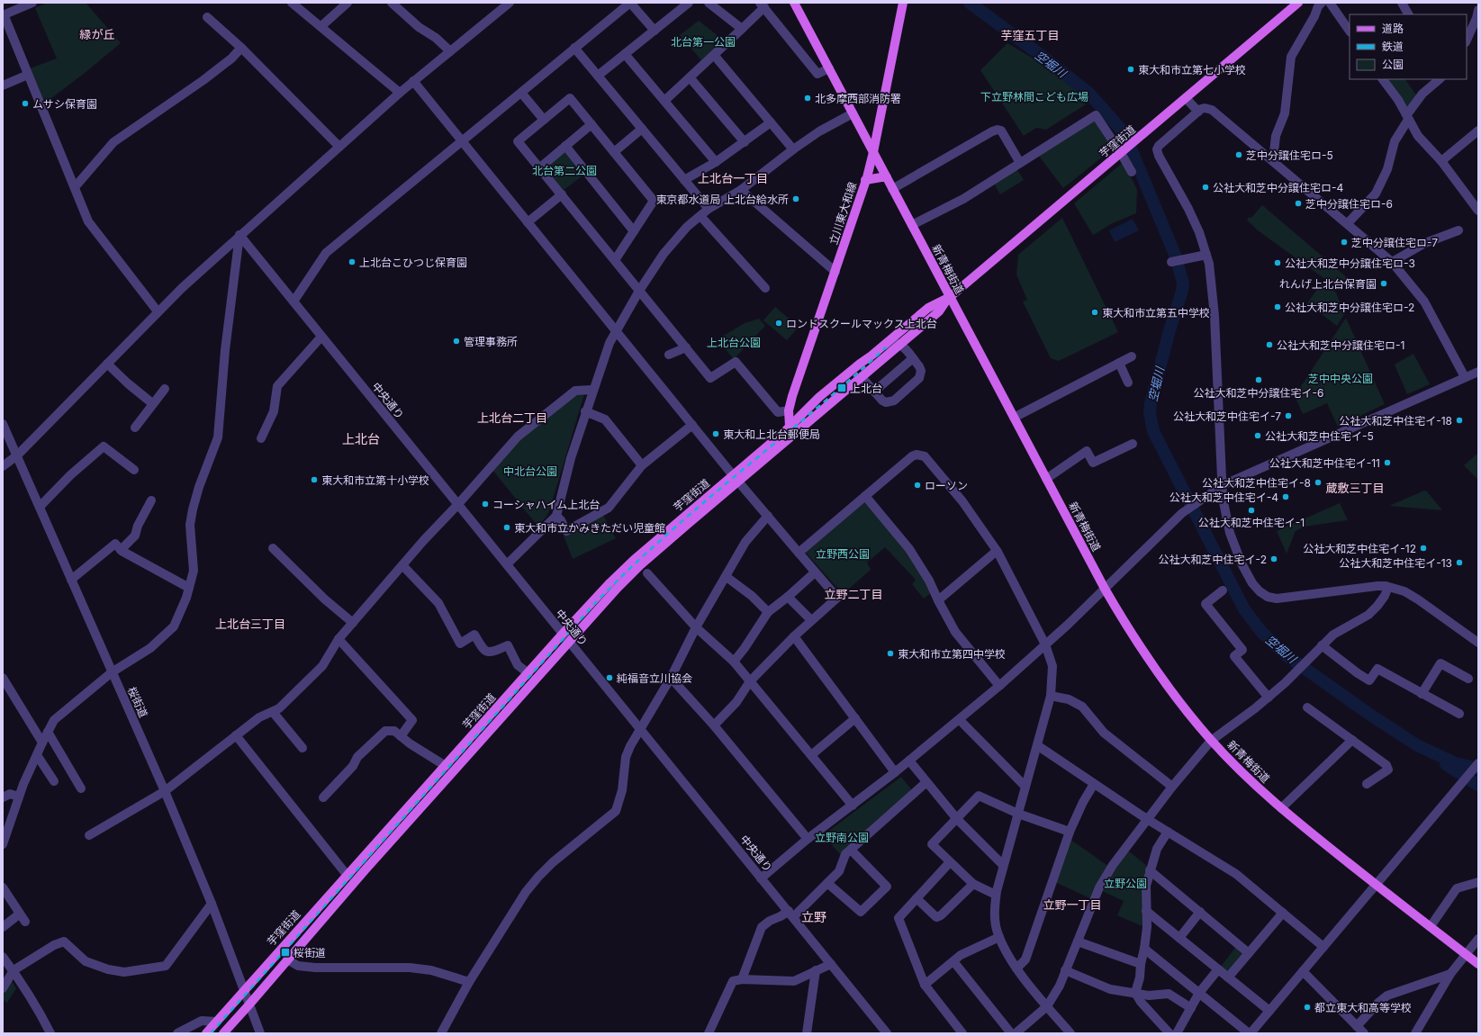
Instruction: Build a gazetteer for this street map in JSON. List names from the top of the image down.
{
  "streets": {
    "main road": ["芋窪街道", "立川東大和線", "新青梅街道"],
    "street": ["中央通り", "桜街道"]
  },
  "crossings": [
    ["芋窪街道", "立川東大和線"],
    ["芋窪街道", "新青梅街道"],
    ["芋窪街道", "中央通り"],
    ["芋窪街道", "桜街道"],
    ["立川東大和線", "新青梅街道"]
  ],
  "districts": [
    "緑が丘",
    "芋窪五丁目",
    "上北台一丁目",
    "上北台二丁目",
    "上北台",
    "蔵敷三丁目",
    "立野二丁目",
    "上北台三丁目",
    "立野一丁目",
    "立野"
  ],
  "water": ["空堀川"],
  "parks": [
    "北台第一公園",
    "下立野林間こども広場",
    "北台第二公園",
    "上北台公園",
    "芝中中央公園",
    "中北台公園",
    "立野西公園",
    "立野南公園",
    "立野公園"
  ],
  "places": {
    "other": [
      "東大和市立第七小学校",
      "北多摩西部消防署",
      "ムサシ保育園",
      "芝中分譲住宅ロ-5",
      "公社大和芝中分譲住宅ロ-4",
      "東京都水道局 上北台給水所",
      "芝中分譲住宅ロ-6",
      "芝中分譲住宅ロ-7",
      "上北台こひつじ保育園",
      "公社大和芝中分譲住宅ロ-3",
      "れんげ上北台保育園",
      "公社大和芝中分譲住宅ロ-2",
      "東大和市立第五中学校",
      "ロンドスクールマックス上北台",
      "管理事務所",
      "公社大和芝中分譲住宅ロ-1",
      "公社大和芝中分譲住宅イ-6",
      "公社大和芝中住宅イ-7",
      "公社大和芝中住宅イ-18",
      "東大和上北台郵便局",
      "公社大和芝中住宅イ-5",
      "公社大和芝中住宅イ-11",
      "東大和市立第十小学校",
      "公社大和芝中住宅イ-8",
      "ローソン",
      "公社大和芝中住宅イ-4",
      "コーシャハイム上北台",
      "公社大和芝中住宅イ-1",
      "東大和市立かみきただい児童館",
      "公社大和芝中住宅イ-12",
      "公社大和芝中住宅イ-2",
      "公社大和芝中住宅イ-13",
      "東大和市立第四中学校",
      "純福音立川協会",
      "都立東大和高等学校"
    ],
    "transit": ["上北台", "桜街道"]
  },
  "legend": ["道路", "鉄道", "公園"]
}
